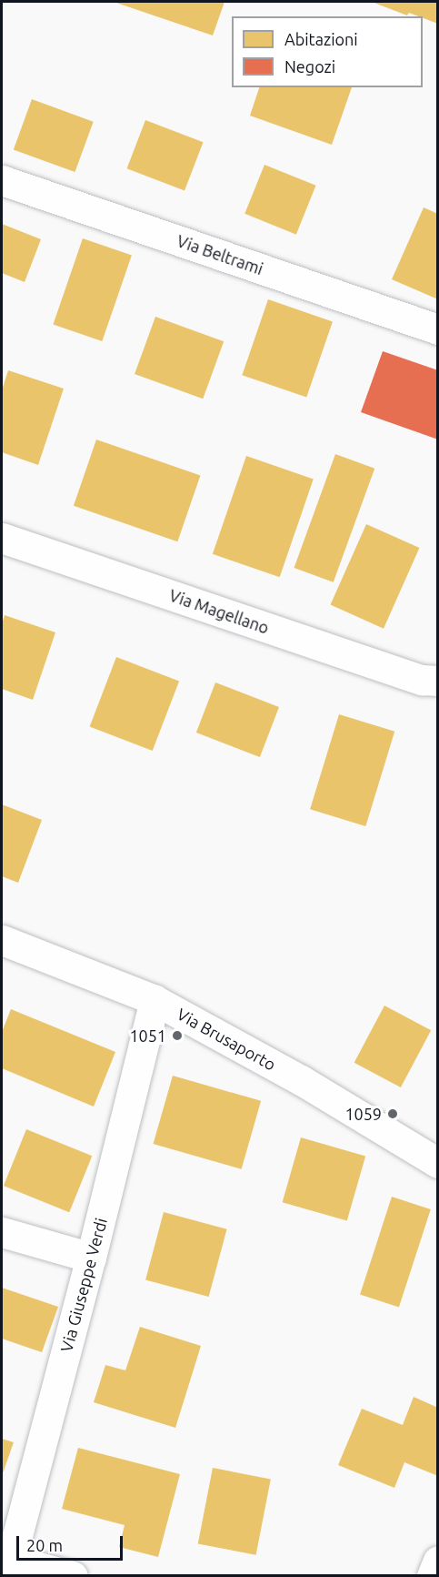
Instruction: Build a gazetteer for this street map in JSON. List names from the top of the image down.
{
  "streets": {
    "street": [
      "Via Beltrami",
      "Via Magellano",
      "Via Brusaporto",
      "Via Giuseppe Verdi"
    ]
  },
  "crossings": [
    ["Via Brusaporto", "Via Giuseppe Verdi"]
  ],
  "places": ["1051", "1059"],
  "legend": ["Abitazioni", "Negozi"],
  "scale_bar": "20 m"
}
